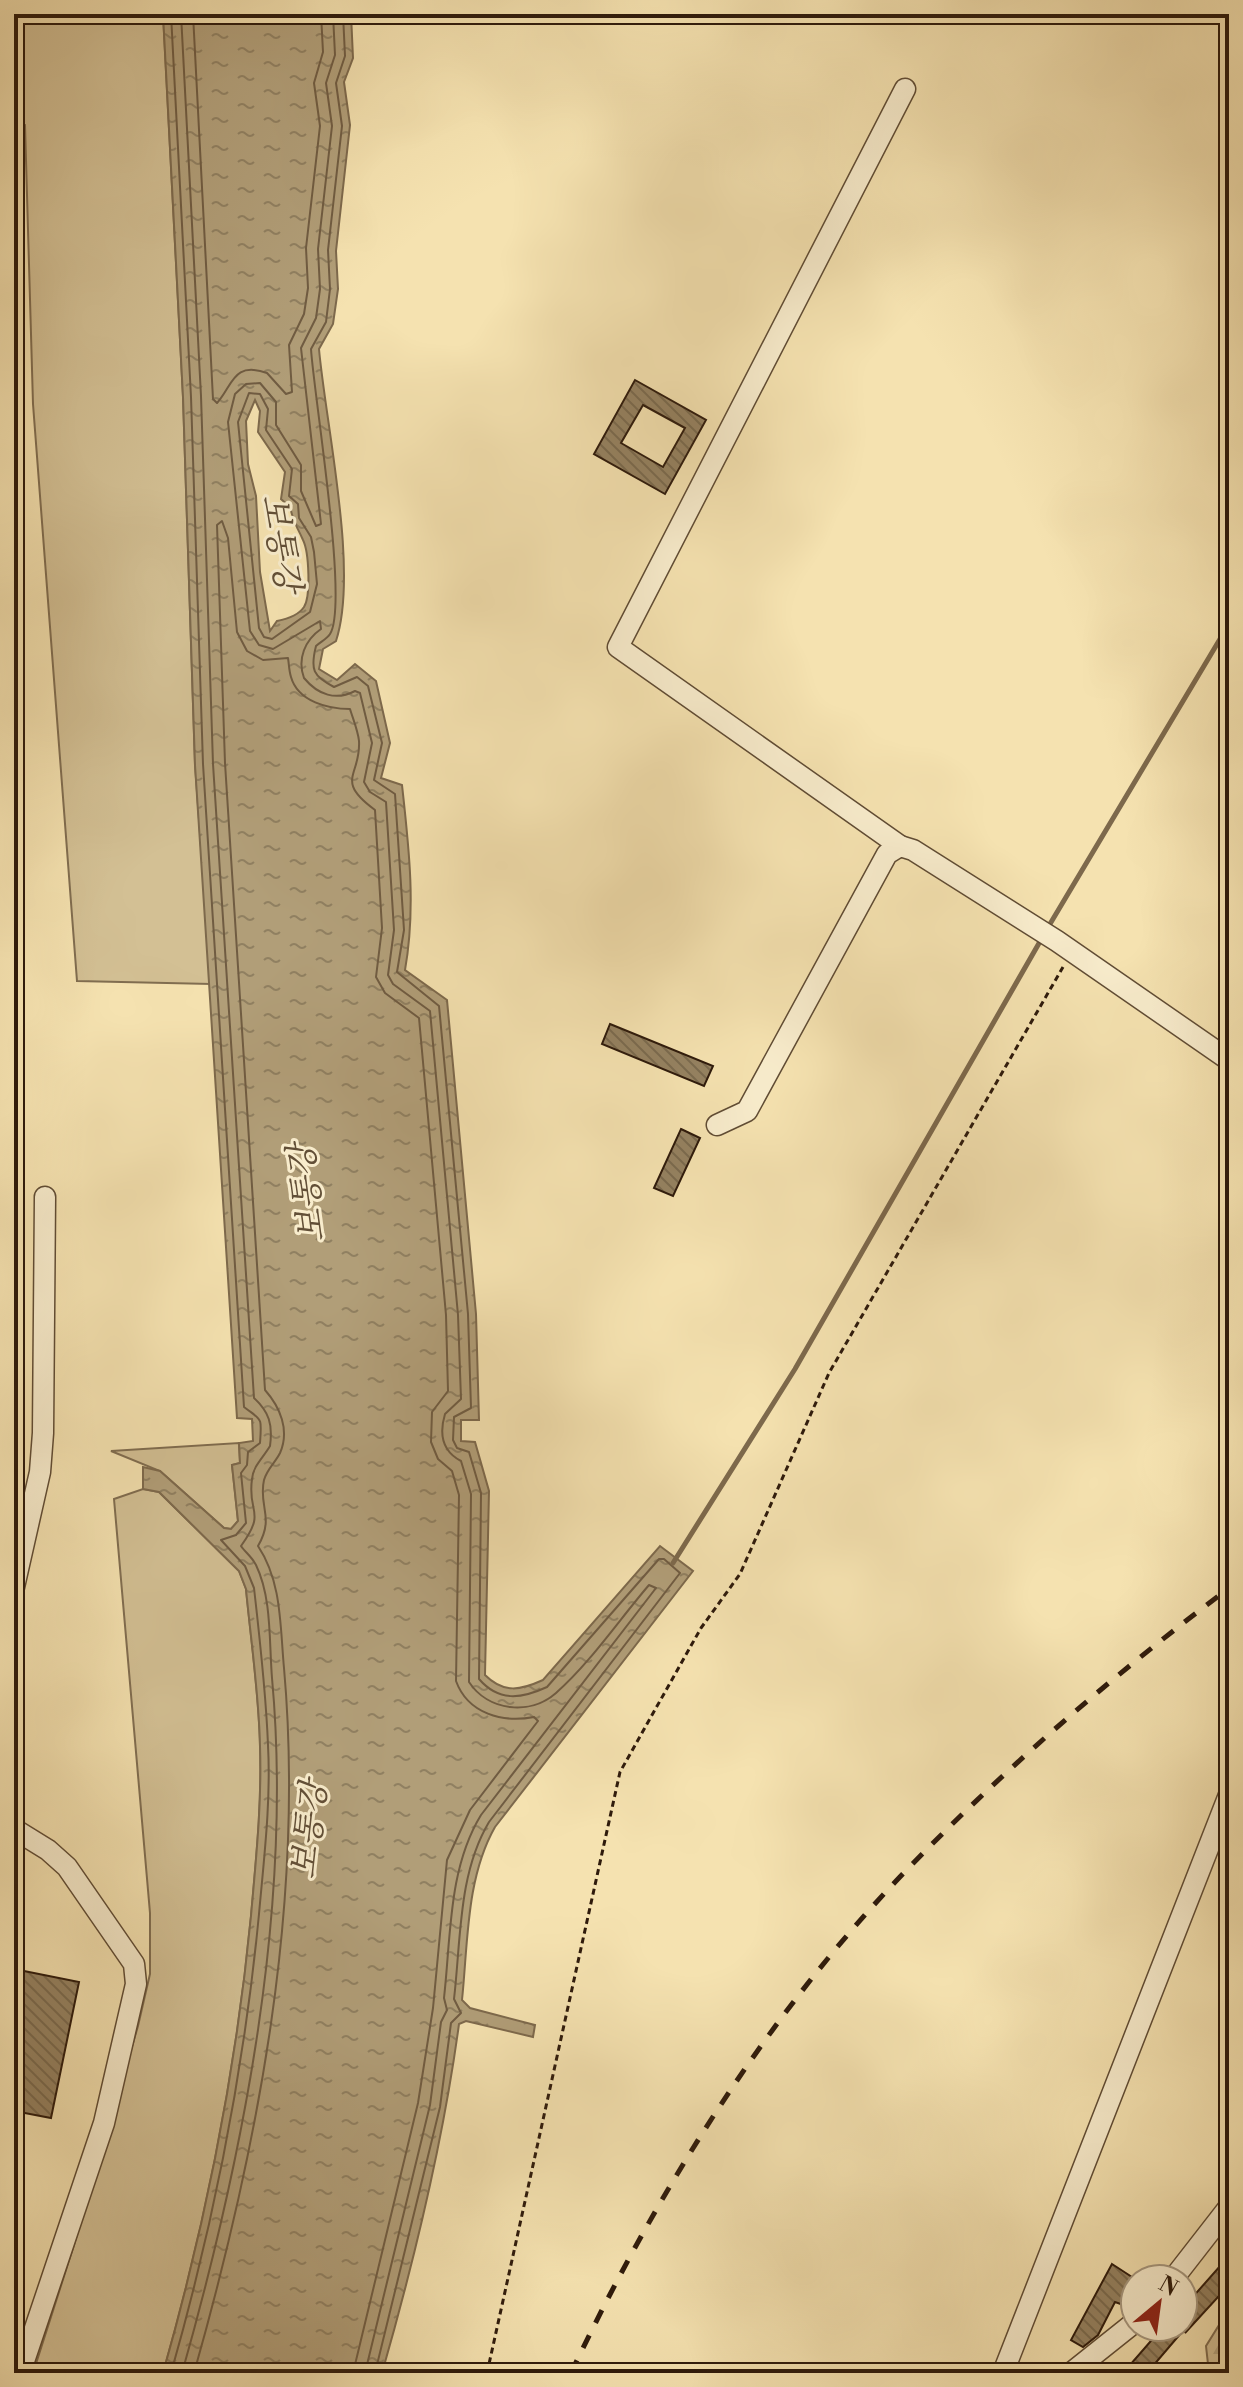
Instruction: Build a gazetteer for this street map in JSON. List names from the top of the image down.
{
  "water": ["보통강"],
  "north": "top right"
}
